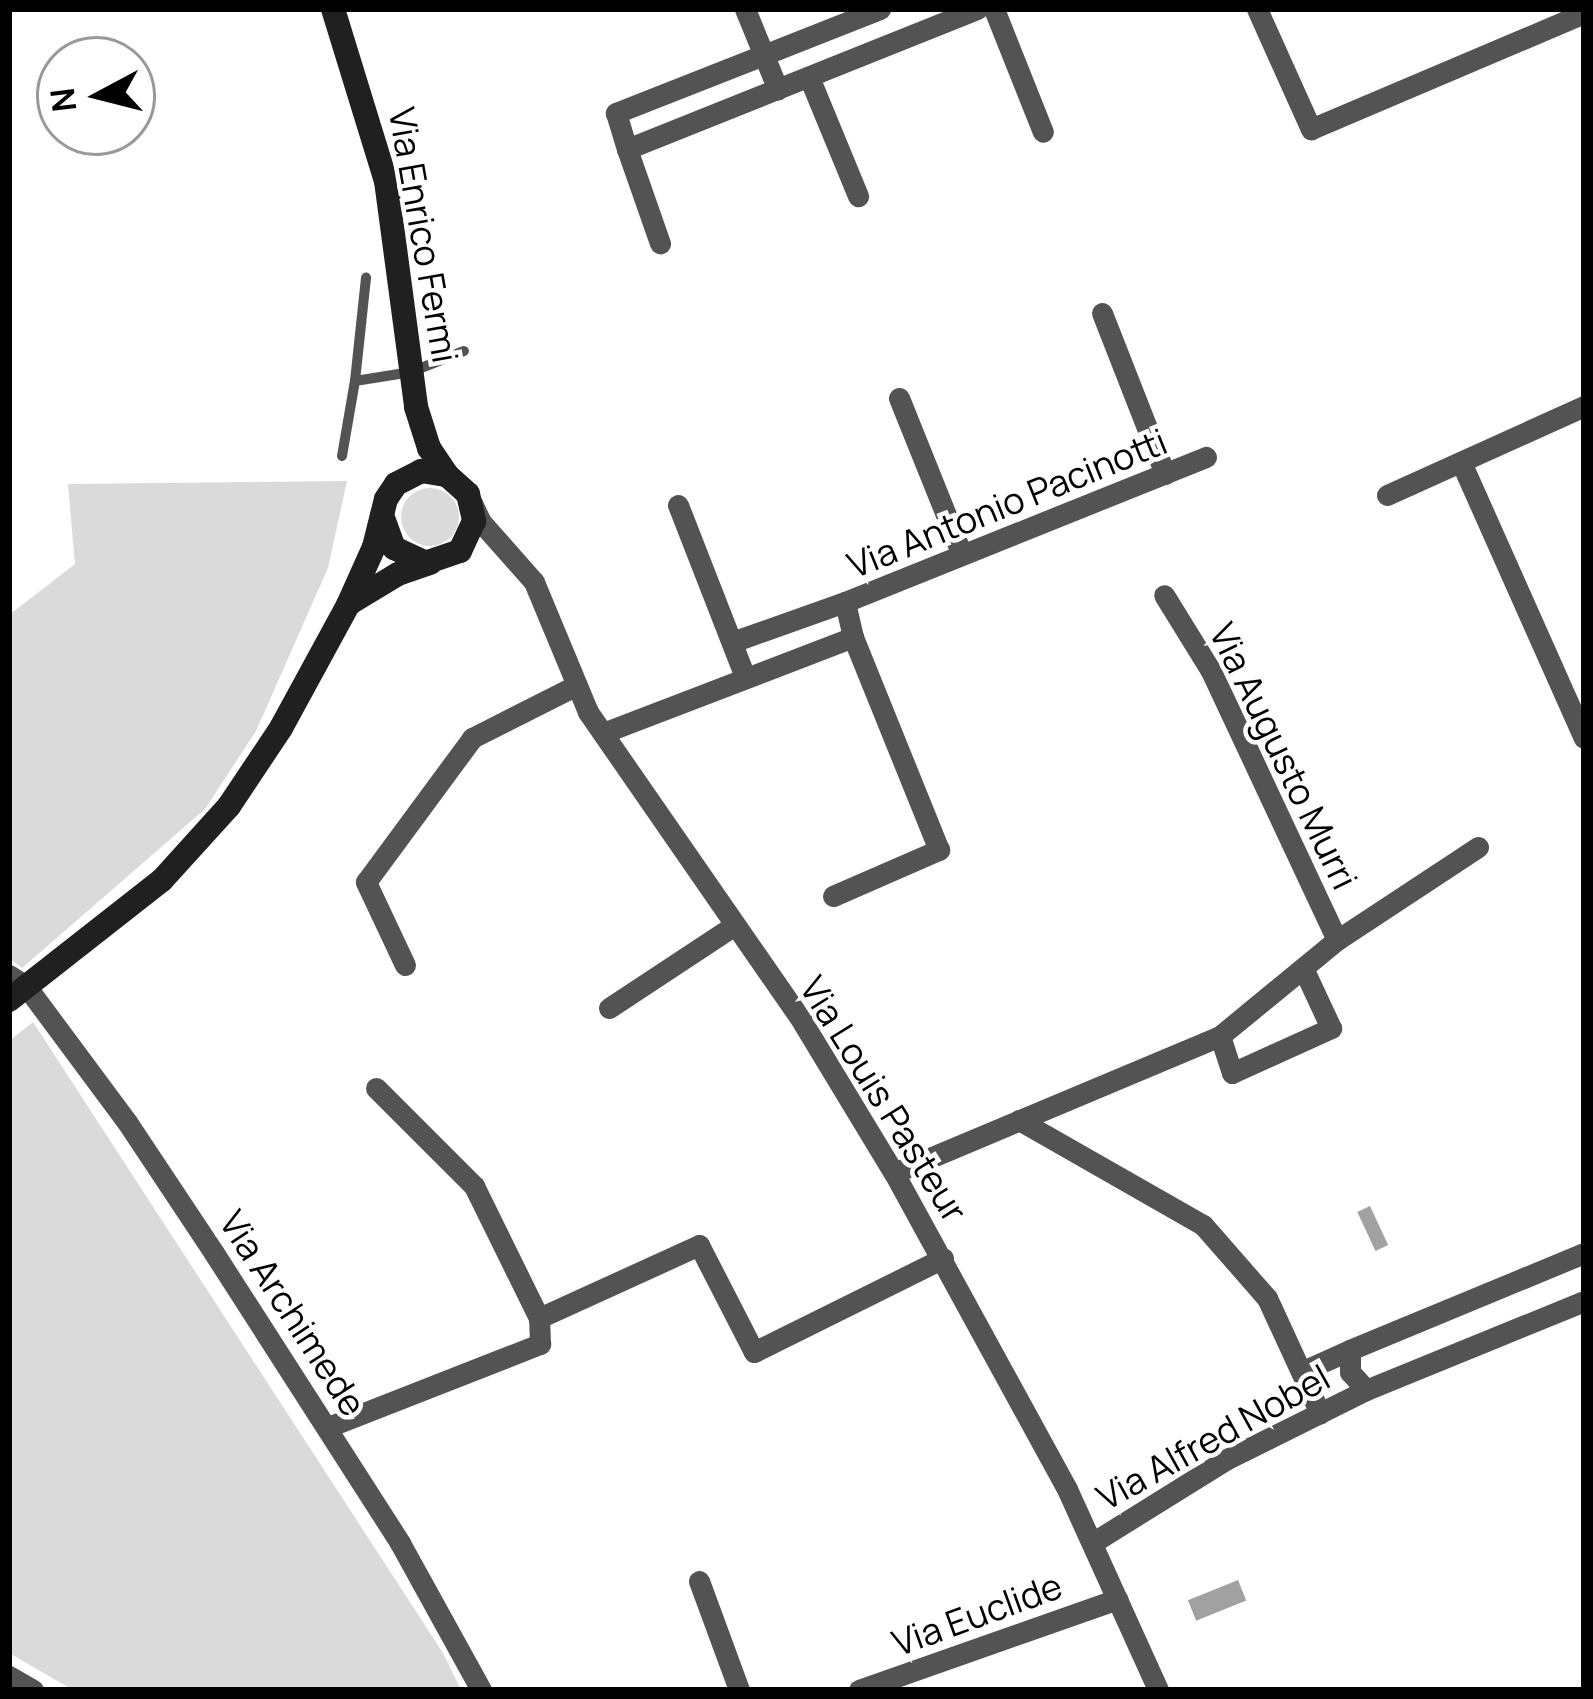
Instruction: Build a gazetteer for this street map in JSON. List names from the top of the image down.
{
  "streets": {
    "street": [
      "Via Enrico Fermi",
      "Via Antonio Pacinotti",
      "Via Augusto Murri",
      "Via Louis Pasteur",
      "Via Archimede",
      "Via Alfred Nobel",
      "Via Euclide"
    ]
  },
  "crossings": [
    ["Via Enrico Fermi", "Via Louis Pasteur"],
    ["Via Antonio Pacinotti", "Via Louis Pasteur"],
    ["Via Augusto Murri", "Via Louis Pasteur"],
    ["Via Louis Pasteur", "Via Alfred Nobel"],
    ["Via Louis Pasteur", "Via Euclide"]
  ],
  "north": "left"
}
